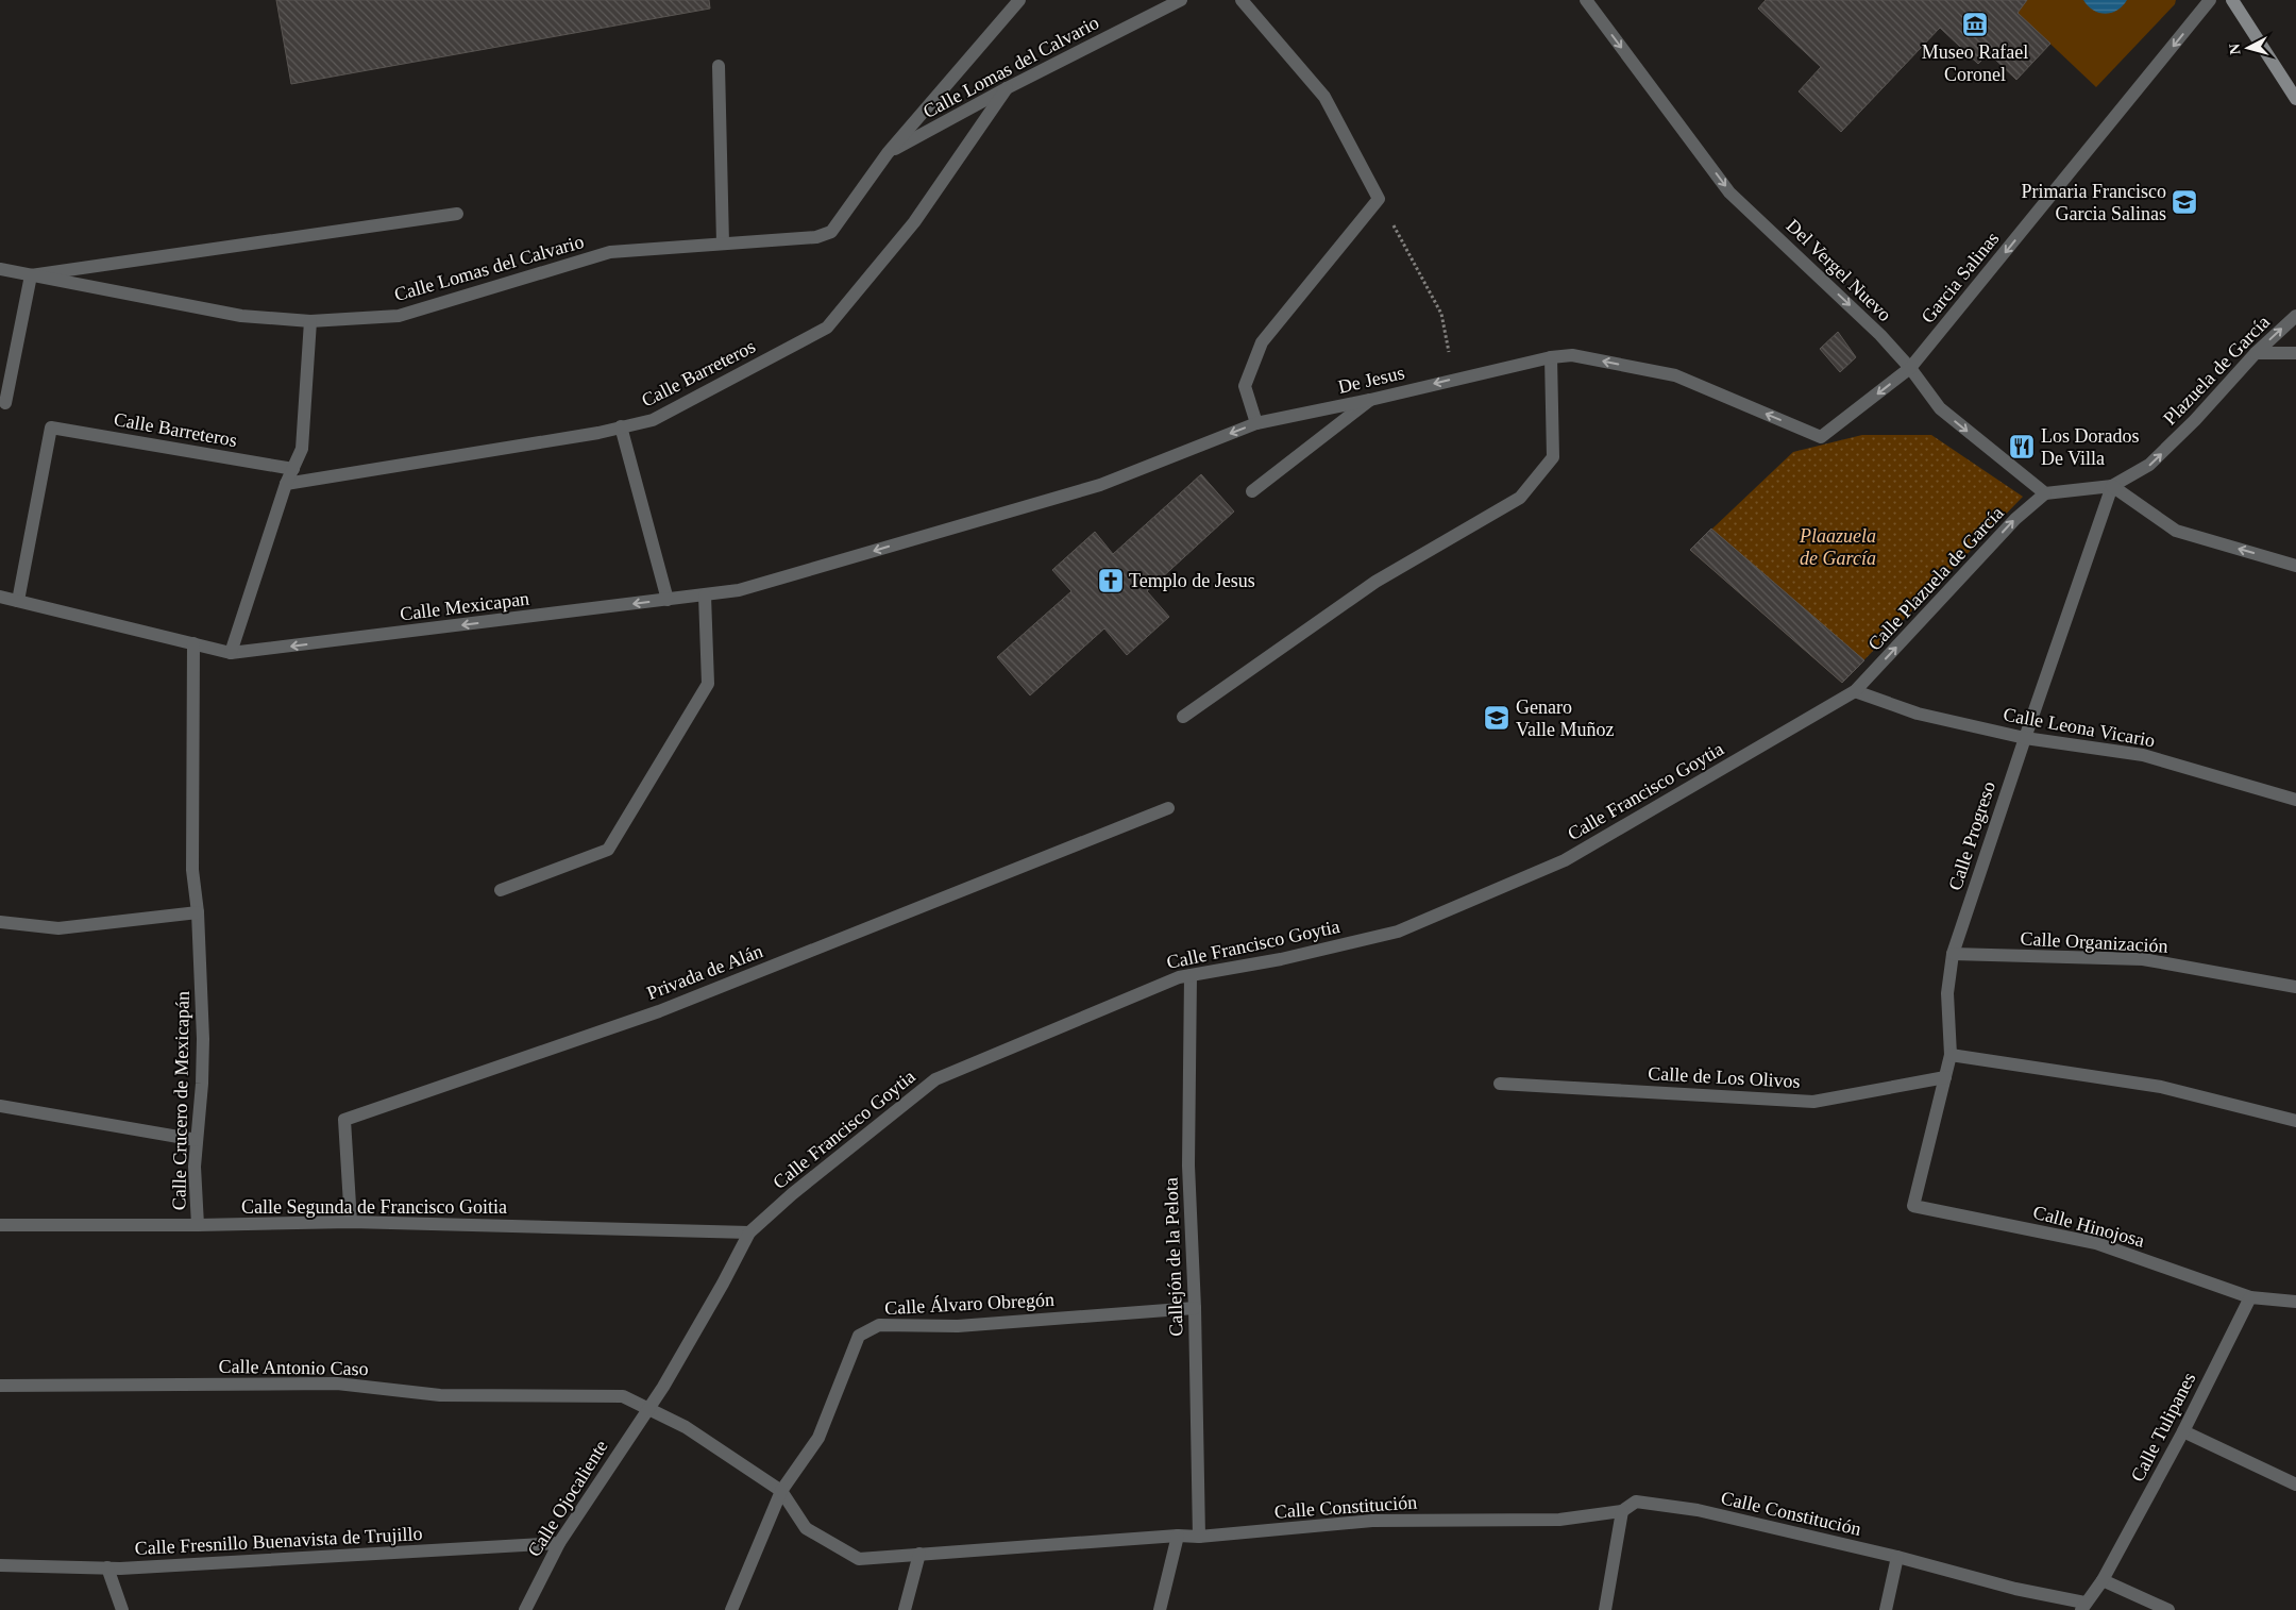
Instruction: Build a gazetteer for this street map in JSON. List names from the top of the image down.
{
  "streets": {
    "street": [
      "Calle Lomas del Calvario",
      "Del Vergel Nuevo",
      "Garcia Salinas",
      "Plazuela de García",
      "Calle Barreteros",
      "De Jesus",
      "Calle Plazuela de García",
      "Calle Mexicapan",
      "Calle Leona Vicario",
      "Calle Francisco Goytia",
      "Calle Progreso",
      "Calle Organización",
      "Privada de Alán",
      "Calle de Los Olivos",
      "Calle Crucero de Mexicapán",
      "Calle Segunda de Francisco Goitia",
      "Calle Hinojosa",
      "Callejón de la Pelota",
      "Calle Álvaro Obregón",
      "Calle Antonio Caso",
      "Calle Tulipanes",
      "Calle Ojocaliente",
      "Calle Constitución",
      "Calle Fresnillo Buenavista de Trujillo"
    ]
  },
  "crossings": [
    ["Calle Lomas del Calvario", "Calle Barreteros"],
    ["Del Vergel Nuevo", "Garcia Salinas"],
    ["Del Vergel Nuevo", "Calle Plazuela de García"],
    ["Garcia Salinas", "De Jesus"],
    ["Plazuela de García", "Calle Progreso"],
    ["Calle Barreteros", "Calle Mexicapan"],
    ["De Jesus", "Calle Mexicapan"],
    ["Calle Plazuela de García", "Calle Leona Vicario"],
    ["Calle Plazuela de García", "Calle Francisco Goytia"],
    ["Calle Mexicapan", "Calle Crucero de Mexicapán"],
    ["Calle Leona Vicario", "Calle Francisco Goytia"],
    ["Calle Leona Vicario", "Calle Progreso"],
    ["Calle Francisco Goytia", "Calle Segunda de Francisco Goitia"],
    ["Calle Francisco Goytia", "Callejón de la Pelota"],
    ["Calle Francisco Goytia", "Calle Antonio Caso"],
    ["Calle Francisco Goytia", "Calle Ojocaliente"],
    ["Calle Francisco Goytia", "Calle Constitución"],
    ["Calle Progreso", "Calle Organización"],
    ["Calle Progreso", "Calle de Los Olivos"],
    ["Calle Progreso", "Calle Hinojosa"],
    ["Privada de Alán", "Calle Segunda de Francisco Goitia"],
    ["Calle Crucero de Mexicapán", "Calle Segunda de Francisco Goitia"],
    ["Calle Hinojosa", "Calle Tulipanes"],
    ["Callejón de la Pelota", "Calle Álvaro Obregón"],
    ["Callejón de la Pelota", "Calle Constitución"],
    ["Calle Álvaro Obregón", "Calle Constitución"],
    ["Calle Antonio Caso", "Calle Ojocaliente"],
    ["Calle Antonio Caso", "Calle Constitución"],
    ["Calle Tulipanes", "Calle Constitución"],
    ["Calle Ojocaliente", "Calle Constitución"],
    ["Calle Ojocaliente", "Calle Fresnillo Buenavista de Trujillo"]
  ],
  "one_way": [
    "Del Vergel Nuevo",
    "Garcia Salinas",
    "Plazuela de García",
    "De Jesus",
    "Calle Plazuela de García",
    "Calle Mexicapan"
  ],
  "parks": ["Plaazuela de García"],
  "places": {
    "museum": ["Museo Rafael Coronel"],
    "school or university": ["Primaria Francisco Garcia Salinas", "Genaro Valle Muñoz"],
    "restaurant": ["Los Dorados De Villa"],
    "church": ["Templo de Jesus"]
  },
  "north": "left"
}
